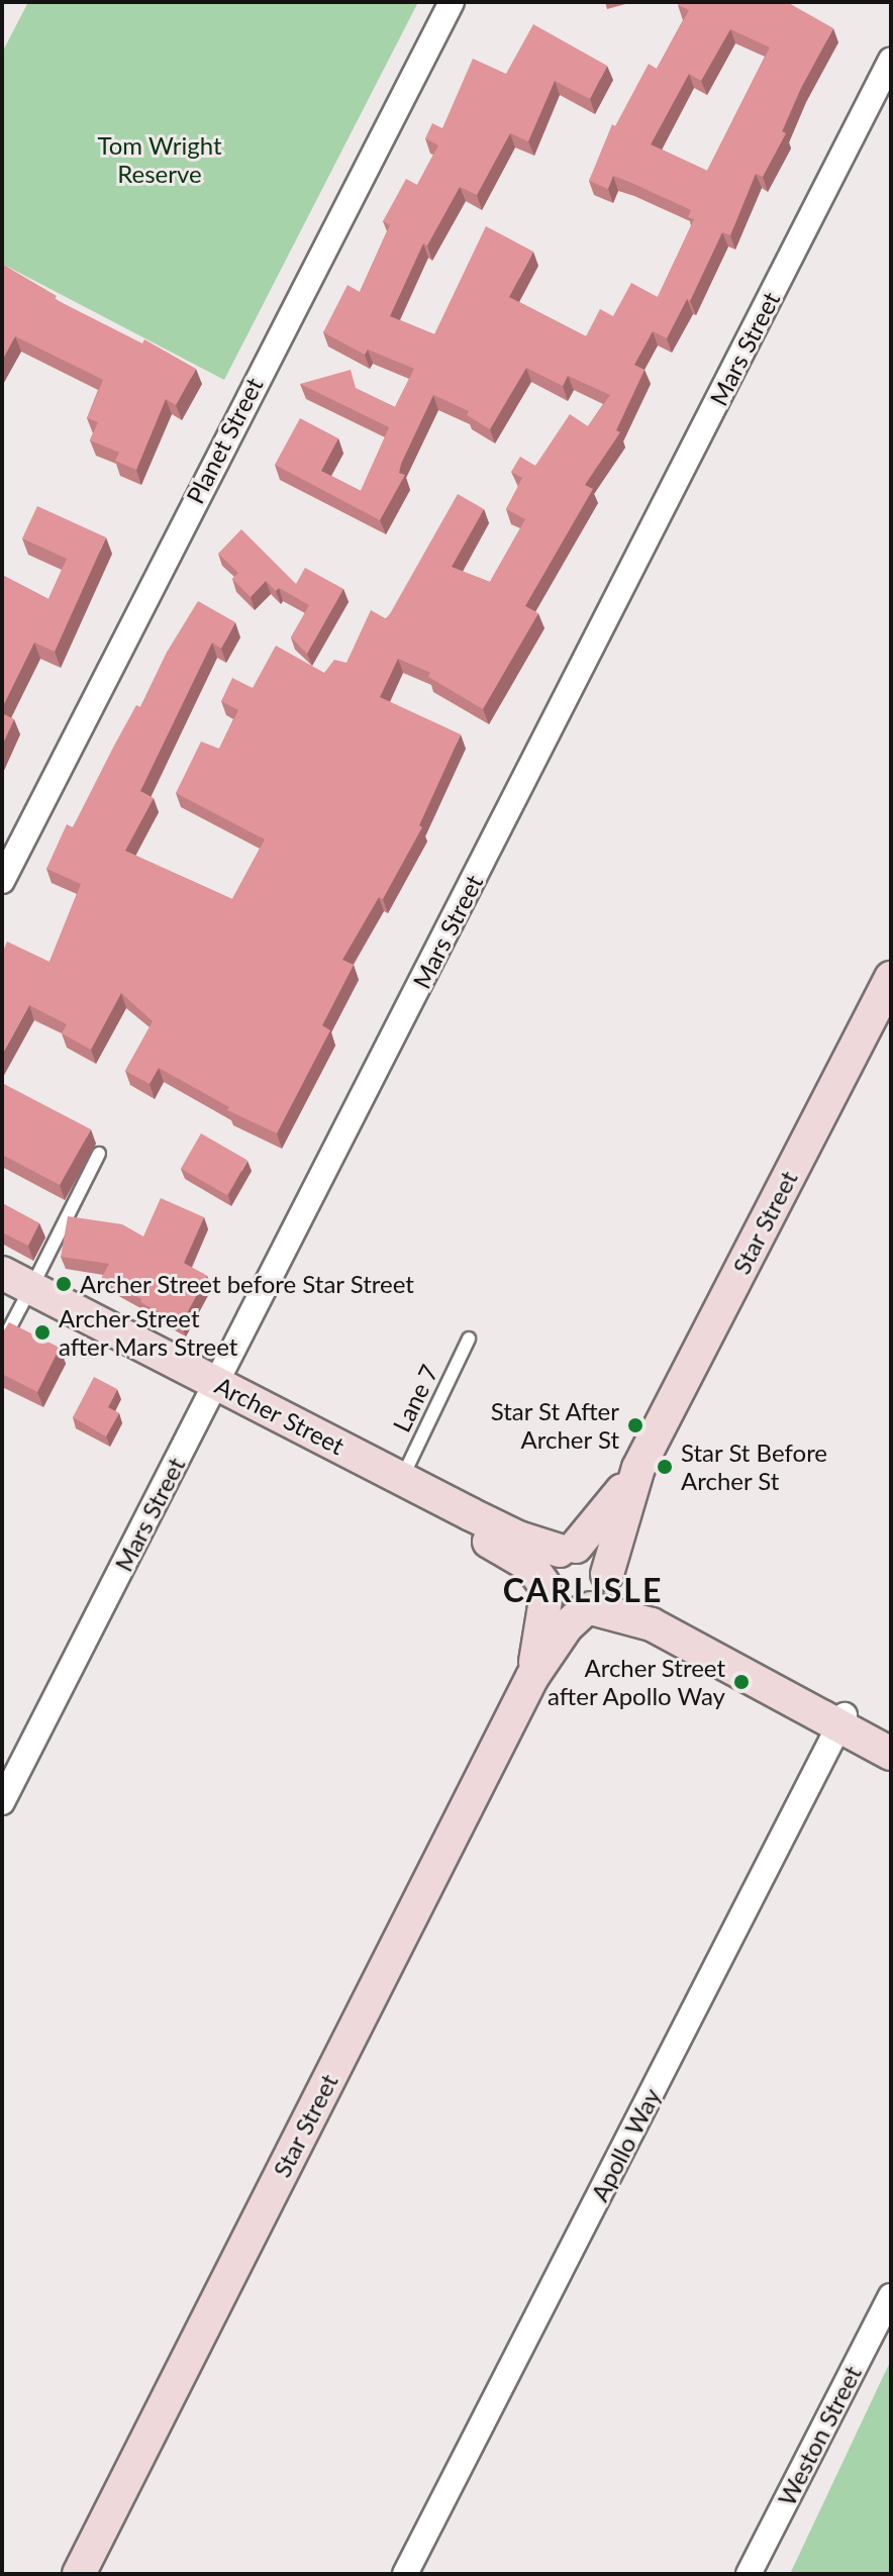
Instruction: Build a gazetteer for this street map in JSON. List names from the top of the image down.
{
  "streets": {
    "street": [
      "Mars Street",
      "Planet Street",
      "Star Street",
      "Archer Street",
      "Apollo Way",
      "Weston Street"
    ],
    "lane": ["Lane 7"]
  },
  "crossings": [
    ["Mars Street", "Archer Street"],
    ["Star Street", "Archer Street"],
    ["Lane 7", "Archer Street"]
  ],
  "districts": ["CARLISLE"],
  "parks": ["Tom Wright Reserve"],
  "places": [
    "Archer Street before Star Street",
    "Archer Street after Mars Street",
    "Star St After Archer St",
    "Star St Before Archer St",
    "Archer Street after Apollo Way"
  ]
}
